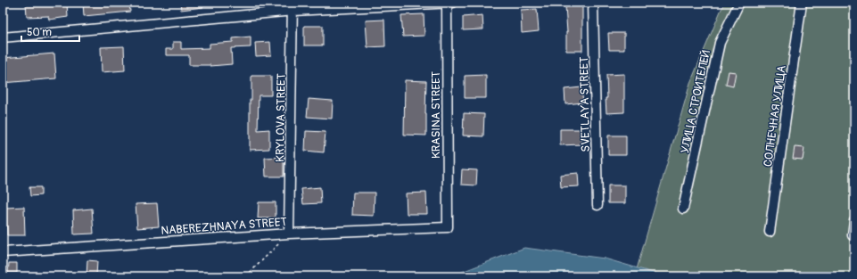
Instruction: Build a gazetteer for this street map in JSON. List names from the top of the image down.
{
  "streets": {
    "street": [
      "УЛИЦА СТРОИТЕЛЕЙ",
      "SVETLAYA STREET",
      "KRASINA STREET",
      "СОЛНЕЧНАЯ УЛИЦА",
      "KRYLOVA STREET",
      "NABEREZHNAYA STREET"
    ]
  },
  "crossings": [
    ["KRASINA STREET", "NABEREZHNAYA STREET"],
    ["KRYLOVA STREET", "NABEREZHNAYA STREET"]
  ],
  "scale_bar": "50 m"
}
